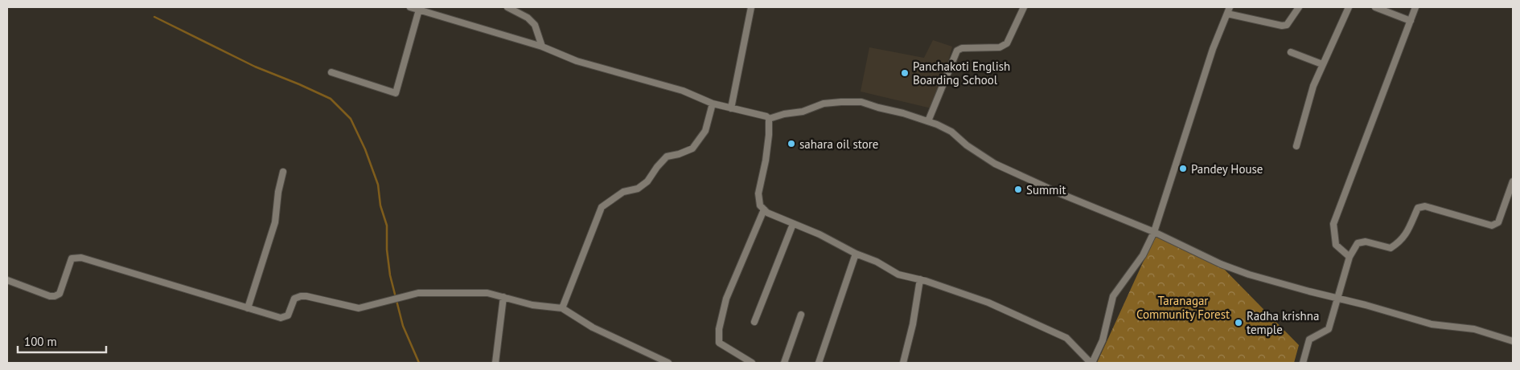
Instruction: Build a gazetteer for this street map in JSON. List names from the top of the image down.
{
  "parks": ["Taranagar Community Forest"],
  "places": [
    "Panchakoti English Boarding School",
    "sahara oil store",
    "Pandey House",
    "Summit",
    "Radha krishna temple"
  ],
  "scale_bar": "100 m"
}
